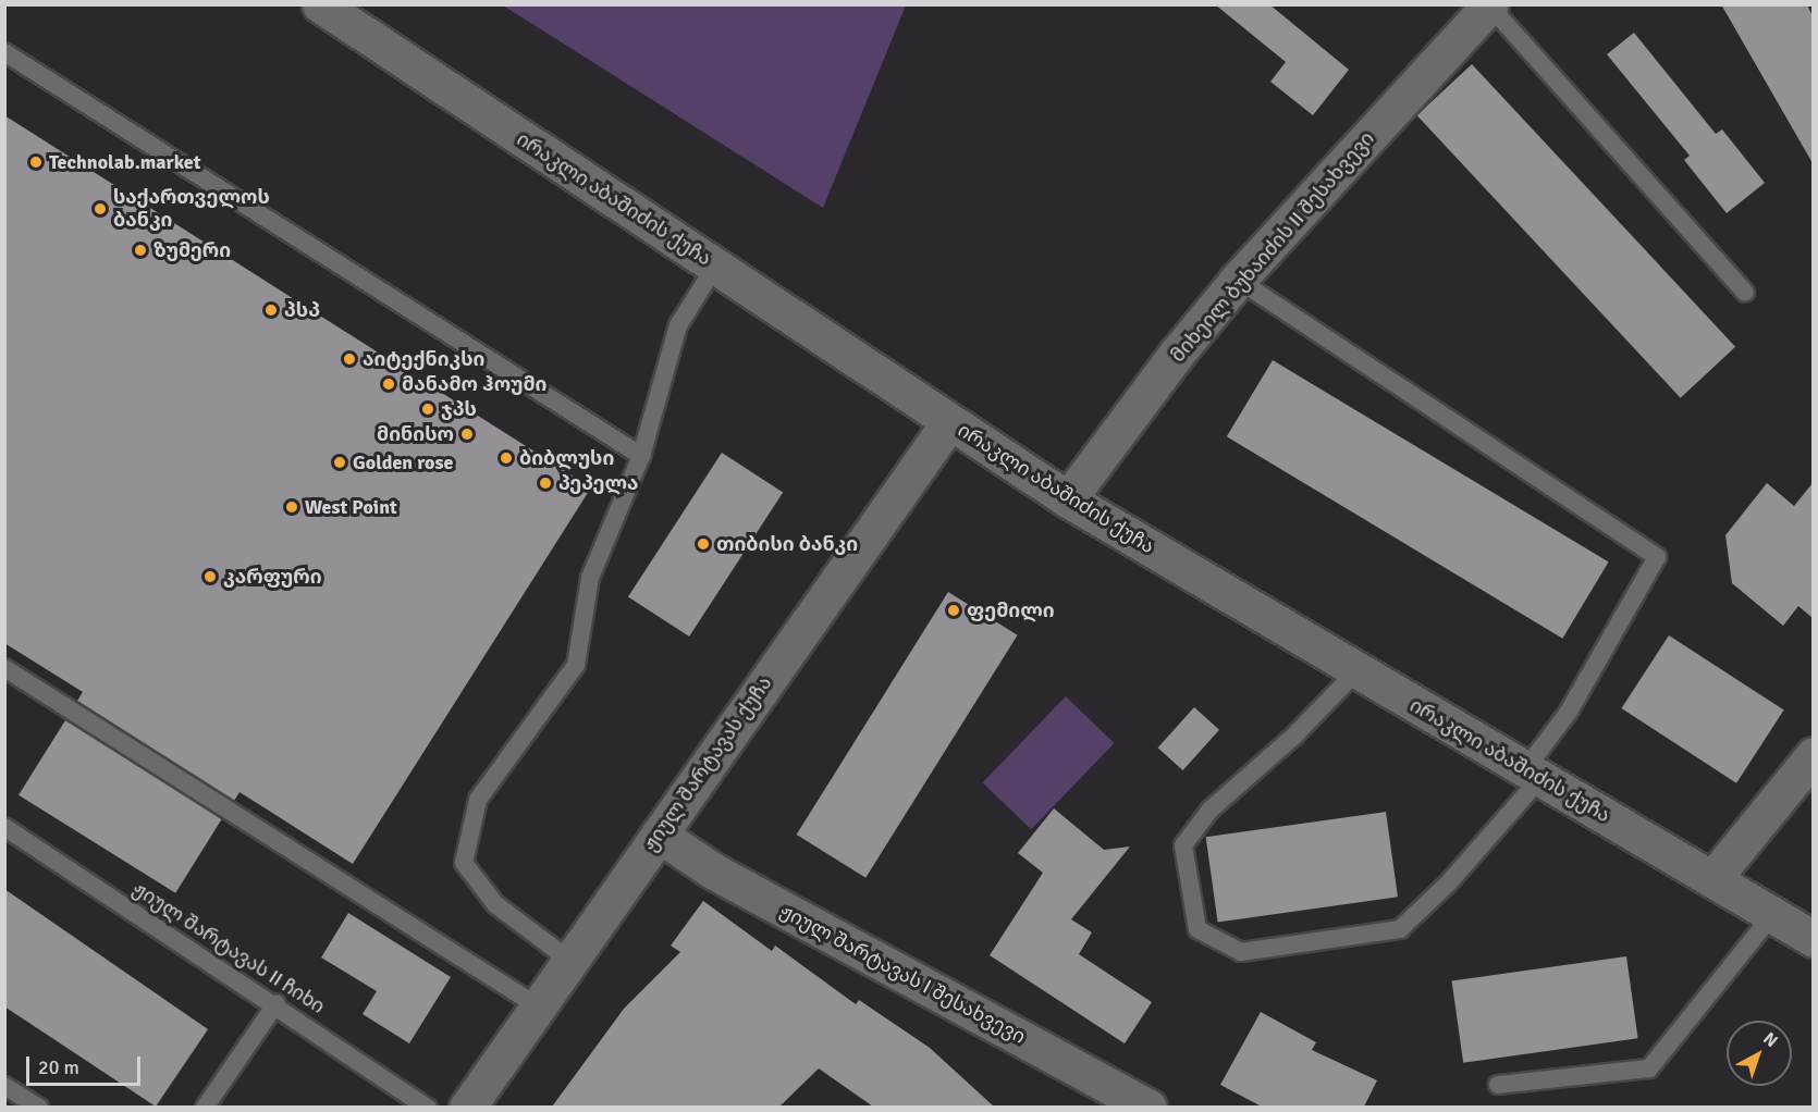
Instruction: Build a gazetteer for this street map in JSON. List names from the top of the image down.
{
  "streets": {
    "street": [
      "ირაკლი აბაშიძის ქუჩა",
      "მიხეილ ბუხაიძის II შესახვევი",
      "ჟიულ შარტავას ქუჩა",
      "ჟიულ შარტავას I შესახვევი"
    ],
    "lane": ["ჟიულ შარტავას II ჩიხი"]
  },
  "crossings": [
    ["ირაკლი აბაშიძის ქუჩა", "მიხეილ ბუხაიძის II შესახვევი"],
    ["ირაკლი აბაშიძის ქუჩა", "ჟიულ შარტავას ქუჩა"],
    ["ჟიულ შარტავას ქუჩა", "ჟიულ შარტავას I შესახვევი"]
  ],
  "places": [
    "Technolab.market",
    "საქართველოს ბანკი",
    "ზუმერი",
    "პსპ",
    "აიტექნიკსი",
    "მანამო ჰოუმი",
    "ჯპს",
    "მინისო",
    "ბიბლუსი",
    "Golden rose",
    "პეპელა",
    "West Point",
    "თიბისი ბანკი",
    "კარფური",
    "ფემილი"
  ],
  "scale_bar": "20 m",
  "north": "top right"
}
